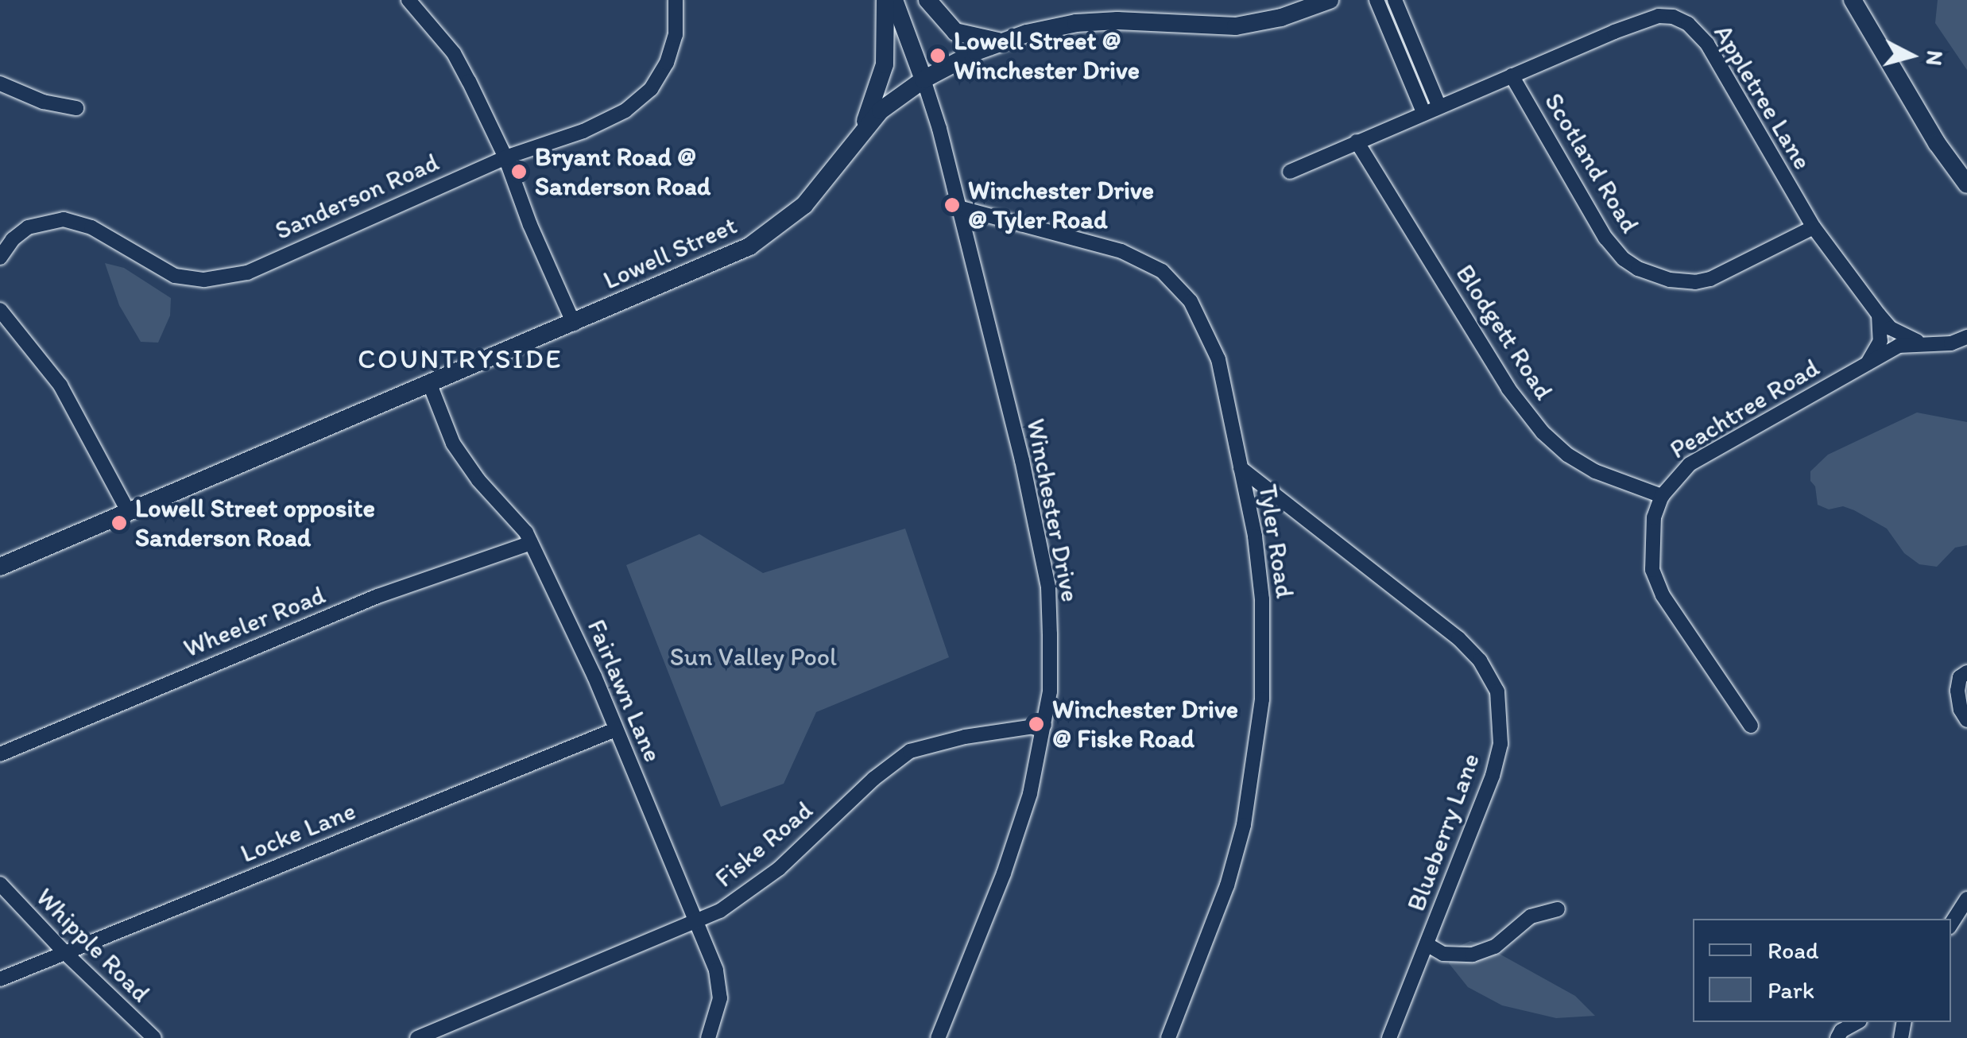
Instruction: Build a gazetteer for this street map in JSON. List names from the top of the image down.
{
  "streets": {
    "main road": ["Lowell Street"],
    "street": [
      "Appletree Lane",
      "Scotland Road",
      "Sanderson Road",
      "Blodgett Road",
      "Peachtree Road",
      "Winchester Drive",
      "Tyler Road",
      "Wheeler Road",
      "Fairlawn Lane",
      "Locke Lane",
      "Blueberry Lane",
      "Fiske Road",
      "Whipple Road"
    ]
  },
  "crossings": [
    ["Appletree Lane", "Scotland Road"],
    ["Appletree Lane", "Blodgett Road"],
    ["Appletree Lane", "Peachtree Road"],
    ["Lowell Street", "Winchester Drive"],
    ["Lowell Street", "Fairlawn Lane"],
    ["Blodgett Road", "Peachtree Road"],
    ["Winchester Drive", "Tyler Road"],
    ["Winchester Drive", "Fiske Road"],
    ["Tyler Road", "Blueberry Lane"],
    ["Wheeler Road", "Fairlawn Lane"],
    ["Fairlawn Lane", "Locke Lane"],
    ["Fairlawn Lane", "Fiske Road"],
    ["Locke Lane", "Whipple Road"]
  ],
  "districts": ["COUNTRYSIDE"],
  "parks": ["Sun Valley Pool"],
  "places": [
    "Lowell Street @ Winchester Drive",
    "Bryant Road @ Sanderson Road",
    "Winchester Drive @ Tyler Road",
    "Lowell Street opposite Sanderson Road",
    "Winchester Drive @ Fiske Road"
  ],
  "legend": ["Road", "Park"],
  "north": "right"
}
